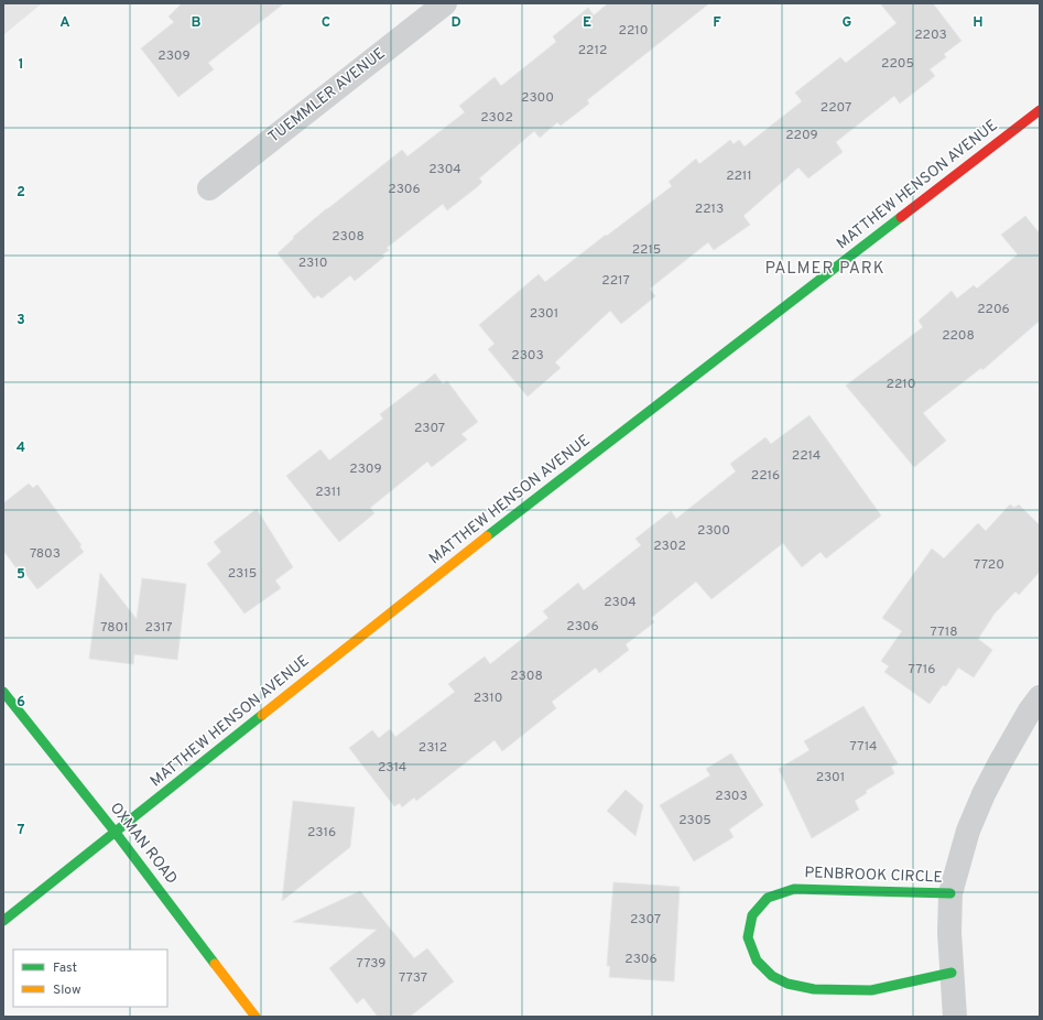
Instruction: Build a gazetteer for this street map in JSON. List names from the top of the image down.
{
  "streets": {
    "street": [
      "TUEMMLER AVENUE",
      "MATTHEW HENSON AVENUE",
      "OXMAN ROAD",
      "PENBROOK CIRCLE"
    ]
  },
  "crossings": [
    ["MATTHEW HENSON AVENUE", "OXMAN ROAD"]
  ],
  "districts": ["PALMER PARK"],
  "house_numbers": [
    "2210",
    "2203",
    "2212",
    "2309",
    "2205",
    "2300",
    "2207",
    "2302",
    "2209",
    "2304",
    "2211",
    "2306",
    "2213",
    "2308",
    "2215",
    "2310",
    "2217",
    "2206",
    "2301",
    "2208",
    "2303",
    "2210",
    "2307",
    "2214",
    "2309",
    "2216",
    "2311",
    "2300",
    "2302",
    "7803",
    "7720",
    "2315",
    "2304",
    "2306",
    "7801",
    "2317",
    "7718",
    "7716",
    "2308",
    "2310",
    "7714",
    "2312",
    "2314",
    "2301",
    "2303",
    "2305",
    "2316",
    "2307",
    "2306",
    "7739",
    "7737"
  ],
  "legend": ["Fast", "Slow"],
  "grid": {
    "columns": [
      "A",
      "B",
      "C",
      "D",
      "E",
      "F",
      "G",
      "H"
    ],
    "rows": [
      "1",
      "2",
      "3",
      "4",
      "5",
      "6",
      "7"
    ]
  }
}
